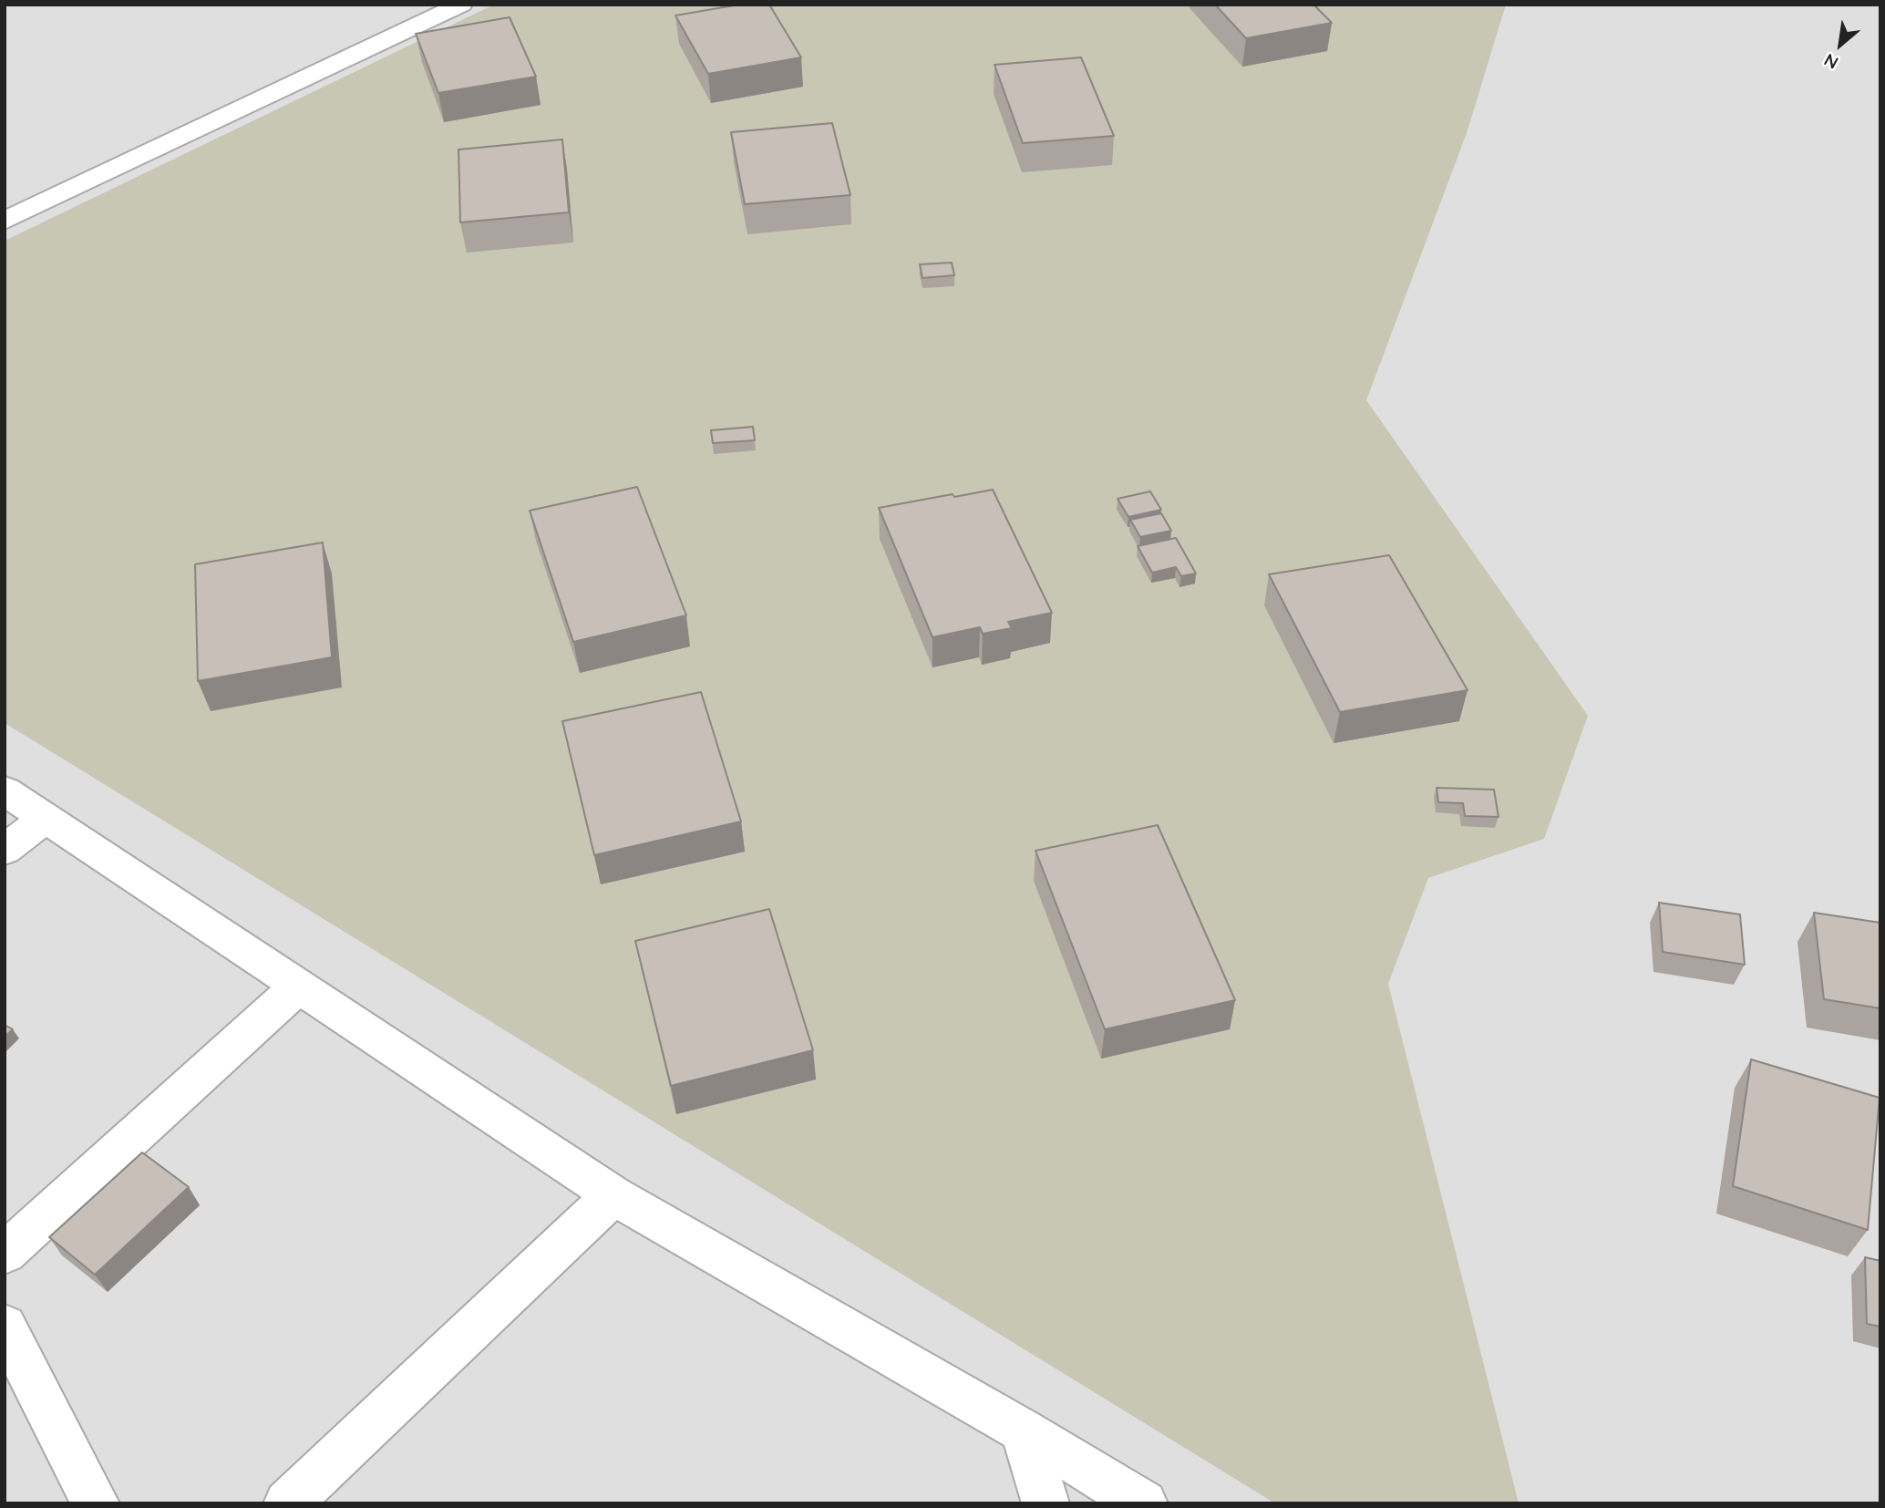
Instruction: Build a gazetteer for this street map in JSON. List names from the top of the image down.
{
  "north": "bottom left"
}
